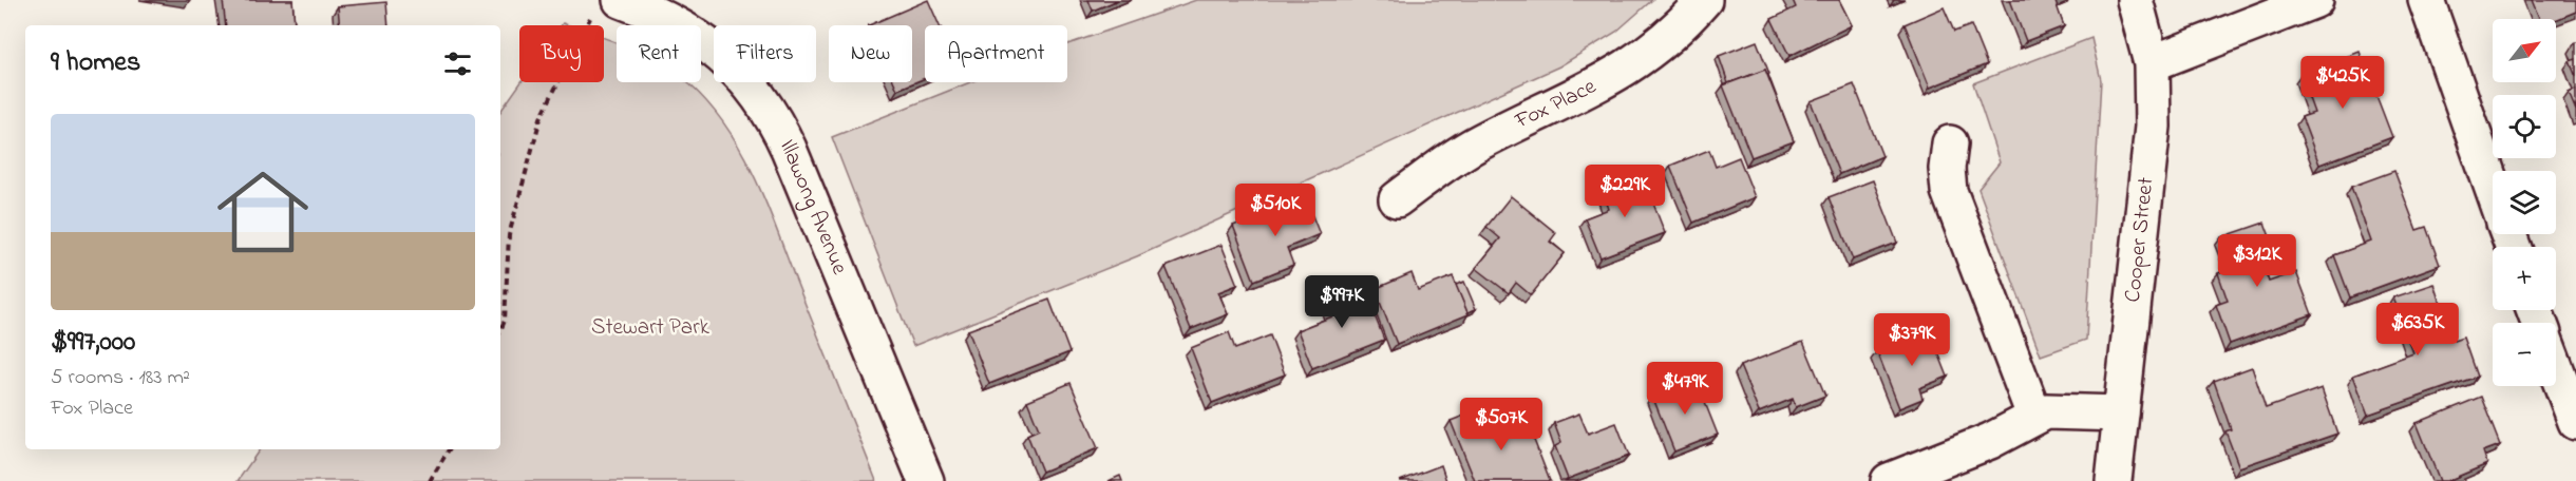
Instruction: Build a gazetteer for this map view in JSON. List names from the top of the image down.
{
  "streets": {
    "street": ["Fox Place", "Illawong Avenue", "Cooper Street"]
  },
  "parks": ["Stewart Park"],
  "north": "top right",
  "page": {
    "map_buttons": ["+", "−"],
    "chip": [
      "Buy",
      "Rent",
      "Filters",
      "New",
      "Apartment"
    ],
    "heading": "9 homes",
    "price": [
      "$425K",
      "$229K",
      "$510K",
      "$312K",
      "$997K",
      "$635K",
      "$379K",
      "$479K",
      "$507K"
    ],
    "list": [
      {
        "name": "$997,000",
        "note": "5 rooms · 183 m² · Fox Place"
      }
    ]
  }
}
